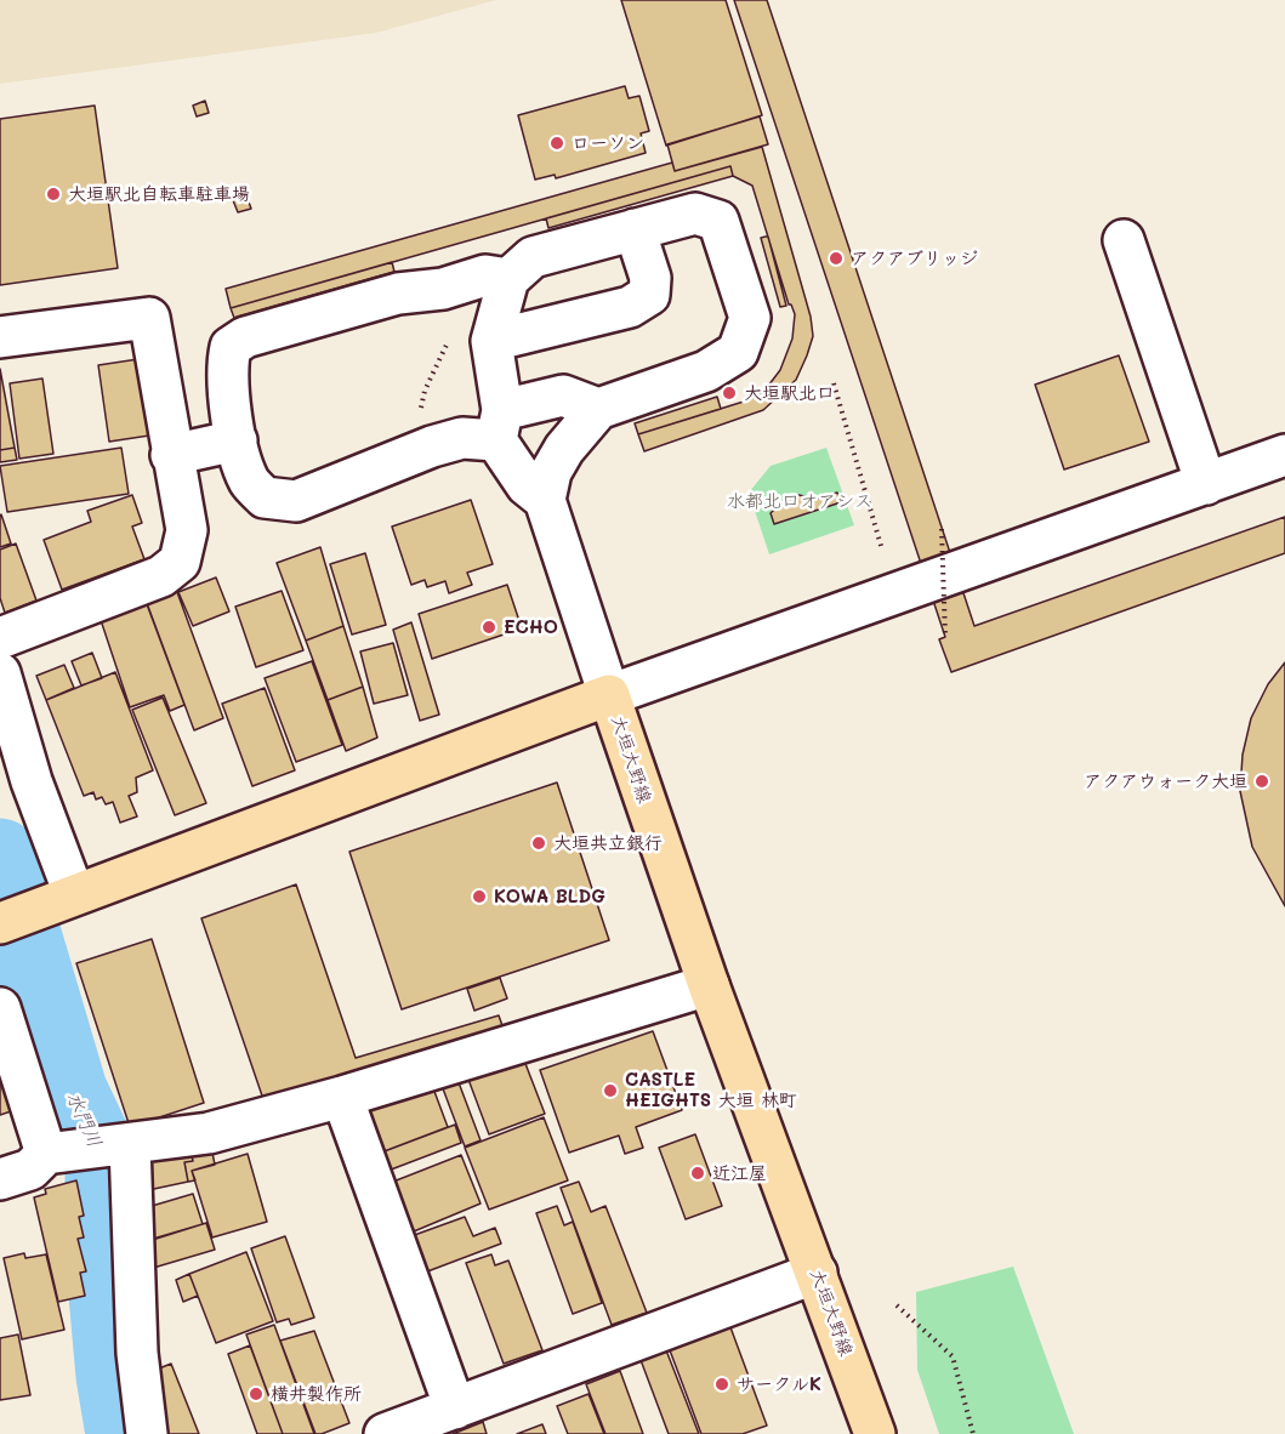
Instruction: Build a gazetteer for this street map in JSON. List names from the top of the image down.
{
  "streets": {
    "main road": ["大垣大野線"]
  },
  "water": ["水門川"],
  "parks": ["水都北口オアシス"],
  "places": [
    "ローソン",
    "大垣駅北自転車駐車場",
    "アクアブリッジ",
    "大垣駅北口",
    "ECHO",
    "アクアウォーク大垣",
    "大垣共立銀行",
    "KOWA BLDG",
    "CASTLE HEIGHTS 大垣 林町",
    "近江屋",
    "サークルK",
    "横井製作所"
  ]
}
